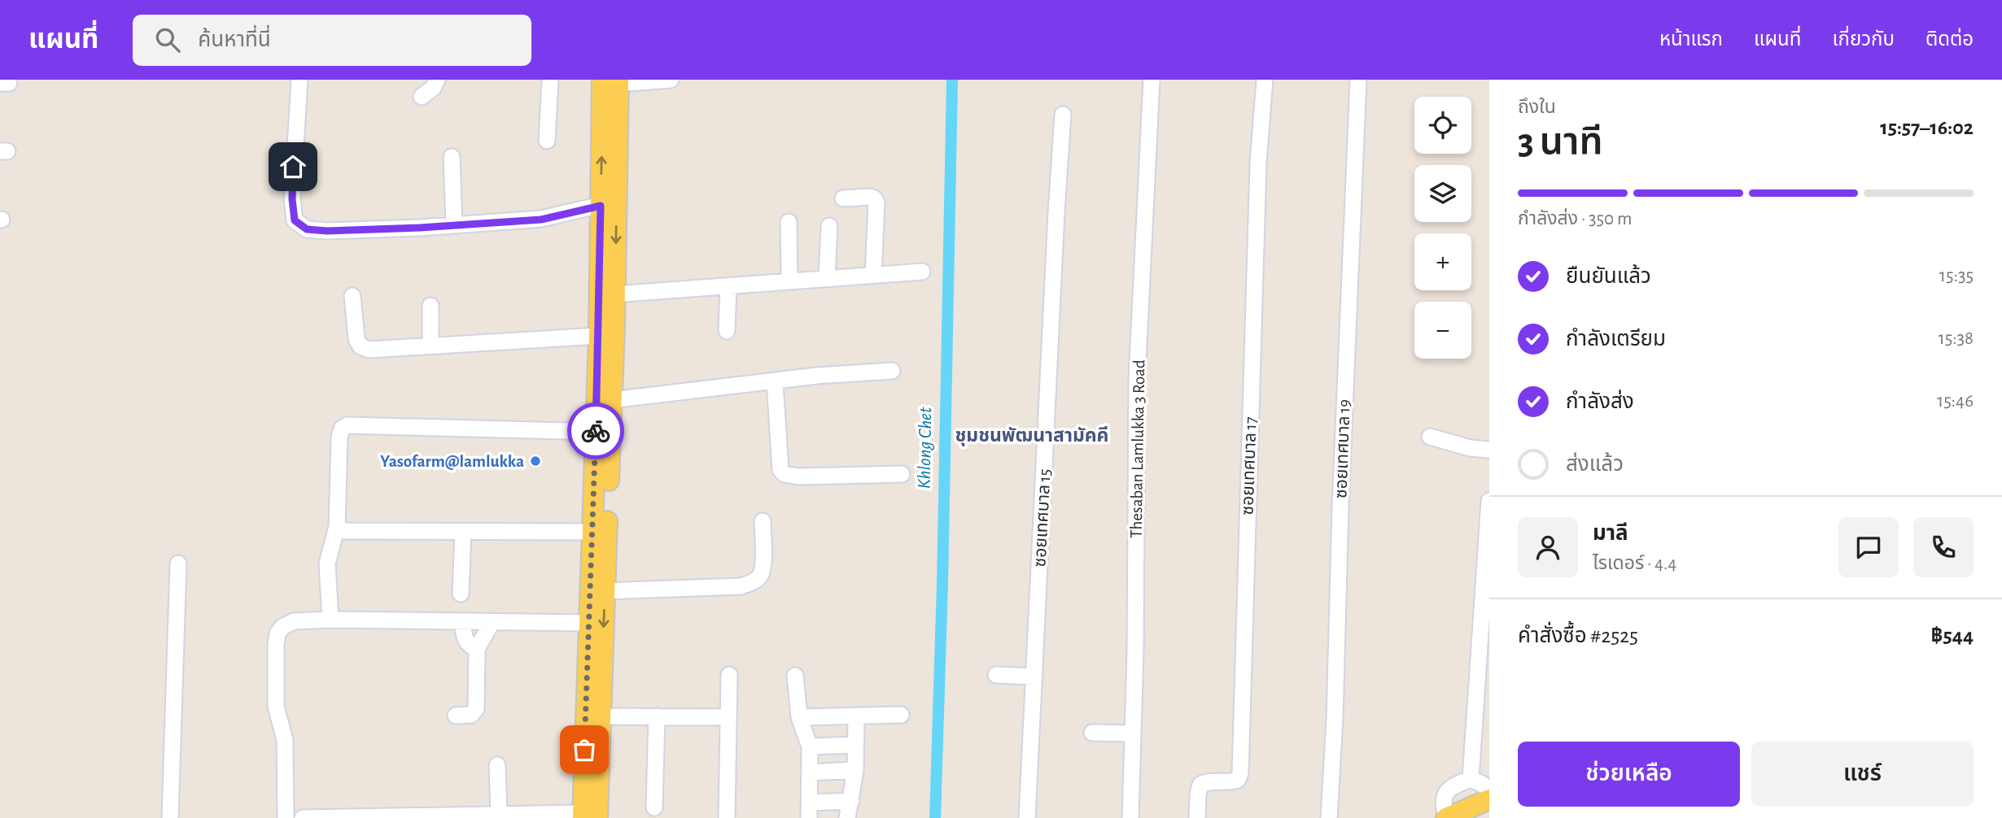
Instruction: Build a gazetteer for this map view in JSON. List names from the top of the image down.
{
  "streets": {
    "street": [
      "Thesaban Lamlukka 3 Road",
      "ซอยเทศบาล 19",
      "ซอยเทศบาล 17",
      "ซอยเทศบาล 15"
    ]
  },
  "districts": ["ชุมชนพัฒนาสามัคคี"],
  "water": ["Khlong Chet"],
  "places": ["Yasofarm@lamlukka"],
  "page": {
    "header": "แผนที่",
    "search": "ค้นหาที่นี่",
    "nav": [
      "หน้าแรก",
      "แผนที่",
      "เกี่ยวกับ",
      "ติดต่อ"
    ],
    "heading": ["3 นาที", "ถึงใน", "15:57–16:02"],
    "panel": [
      "มาลี",
      "ไรเดอร์ · 4.4",
      "คำสั่งซื้อ #2525",
      "฿544"
    ],
    "map_buttons": ["+", "−"],
    "bar": "กำลังส่ง · 350 m",
    "list": [
      ["ยืนยันแล้ว", "15:35"],
      ["กำลังเตรียม", "15:38"],
      ["กำลังส่ง", "15:46"],
      "ส่งแล้ว"
    ],
    "buttons": ["ช่วยเหลือ", "แชร์"]
  }
}
